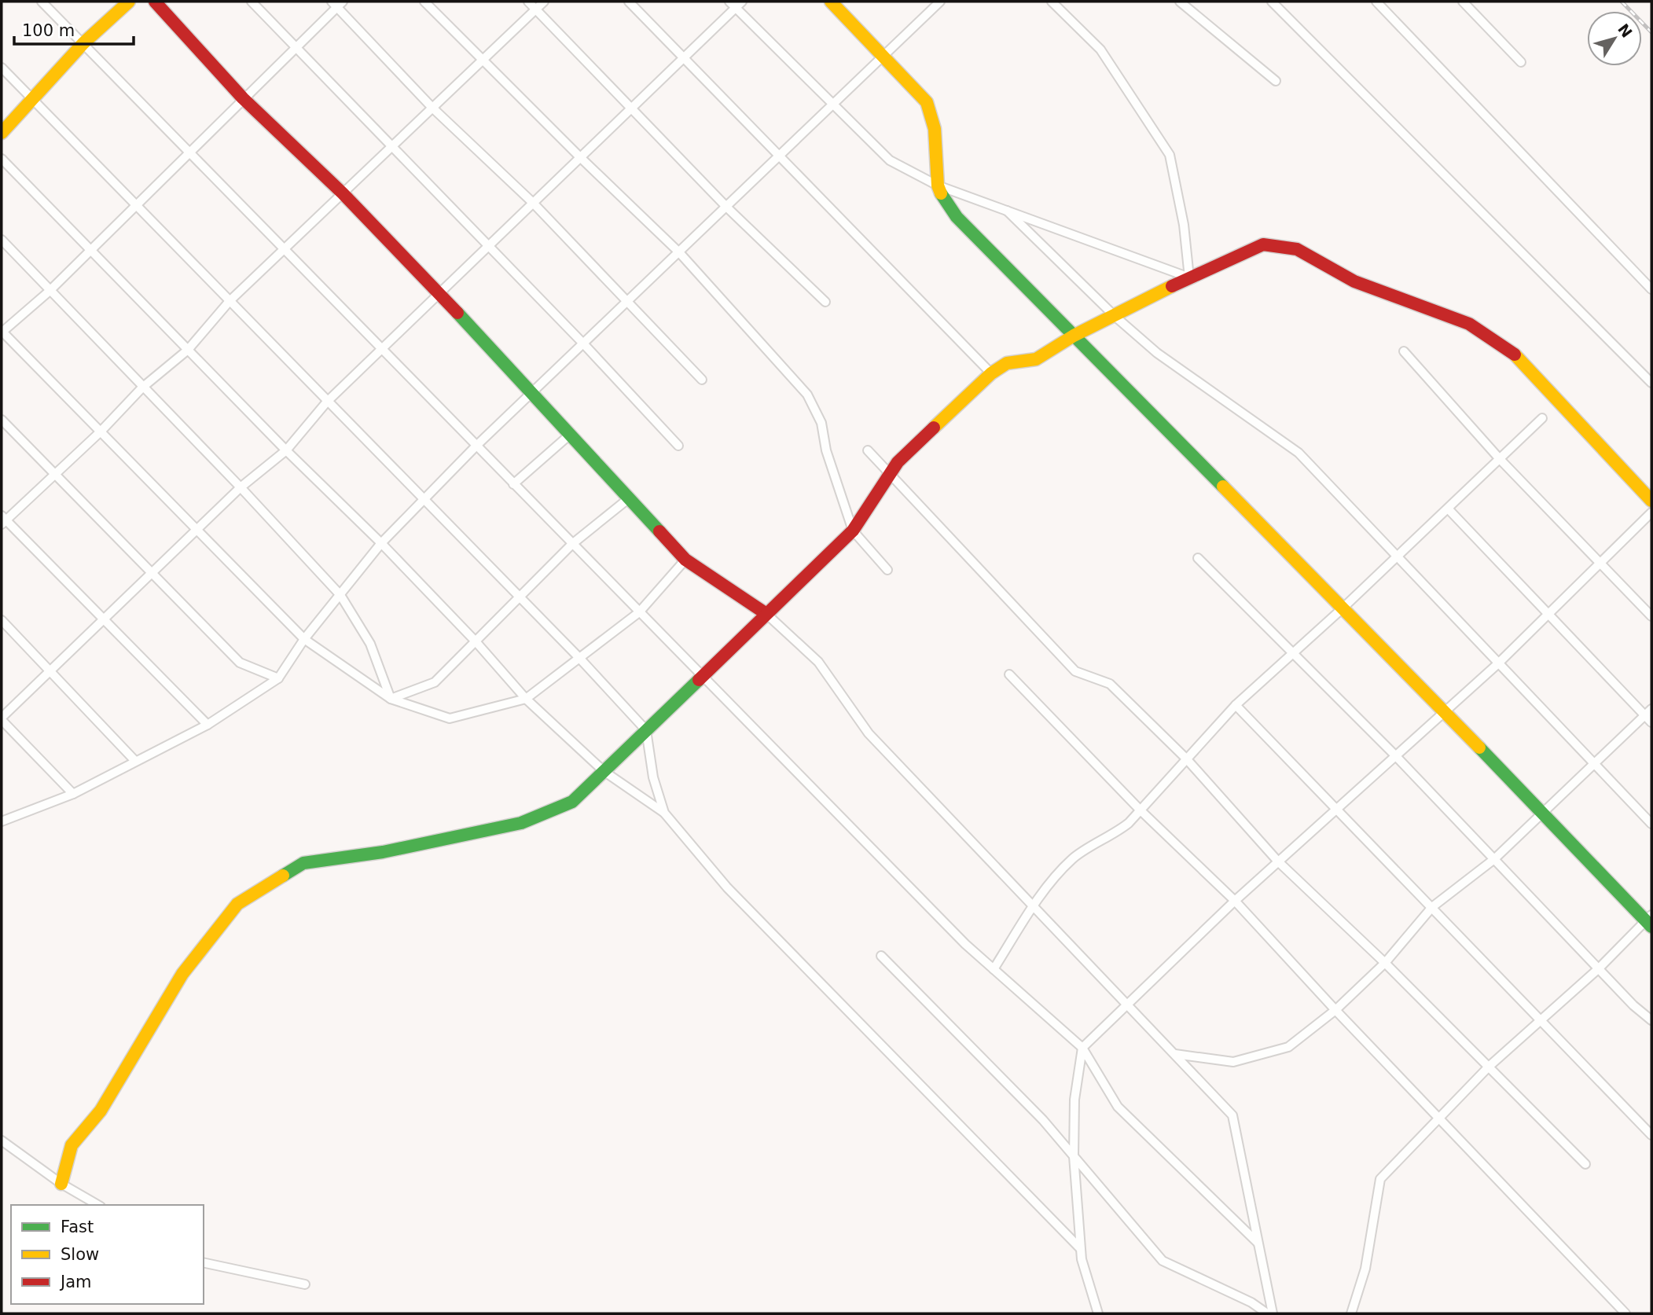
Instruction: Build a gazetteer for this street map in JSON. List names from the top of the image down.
{
  "legend": ["Fast", "Slow", "Jam"],
  "scale_bar": "100 m",
  "north": "top right"
}
